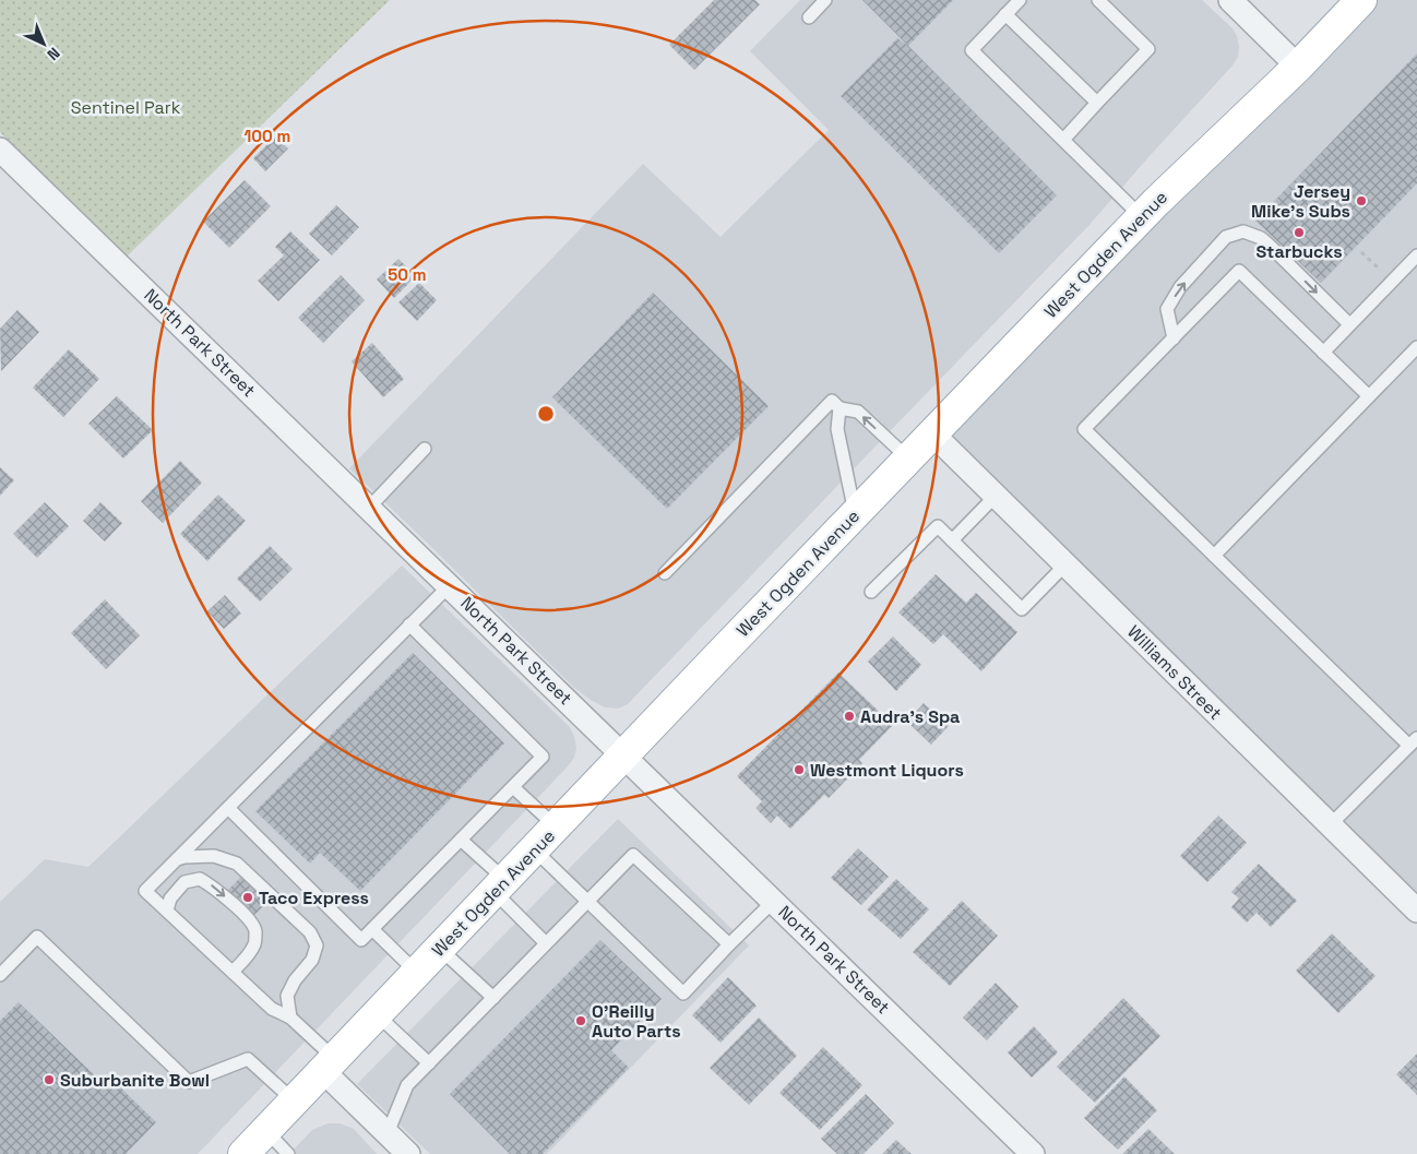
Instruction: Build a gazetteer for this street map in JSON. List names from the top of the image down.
{
  "streets": {
    "main road": ["West Ogden Avenue"],
    "street": ["North Park Street", "Williams Street"]
  },
  "crossings": [
    ["West Ogden Avenue", "North Park Street"],
    ["West Ogden Avenue", "Williams Street"]
  ],
  "parks": ["Sentinel Park"],
  "places": [
    "Jersey Mike's Subs",
    "Starbucks",
    "Audra's Spa",
    "Westmont Liquors",
    "Taco Express",
    "O'Reilly Auto Parts",
    "Suburbanite Bowl"
  ],
  "north": "bottom right",
  "rings": ["100 m", "50 m"]
}
